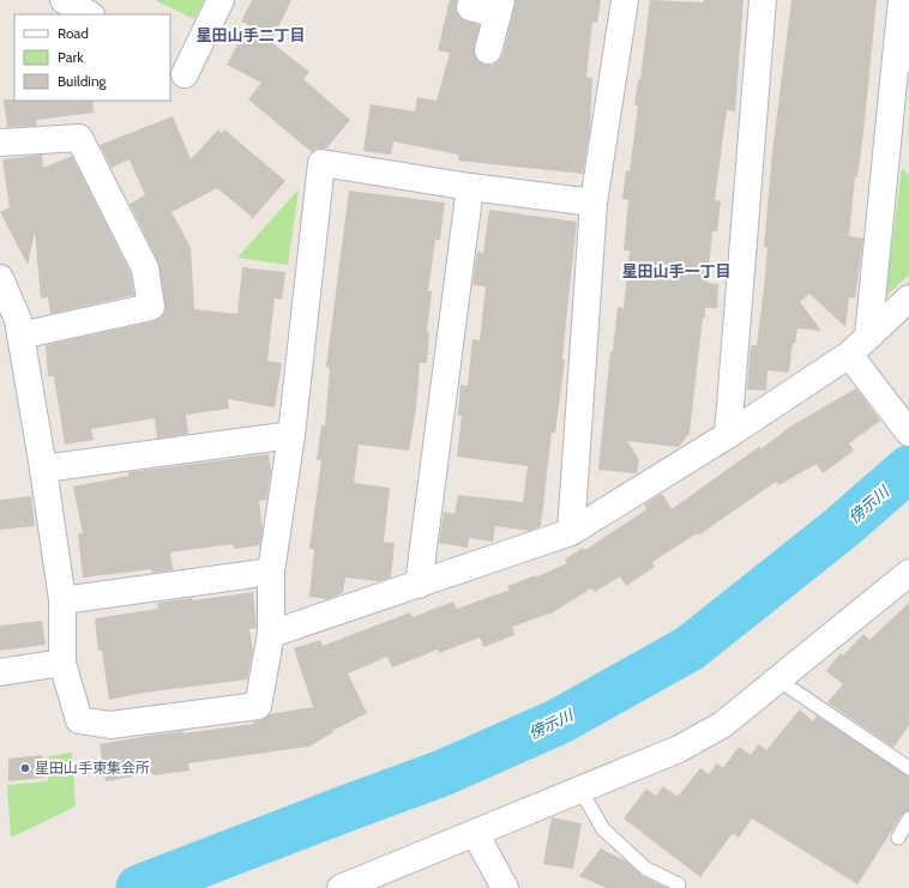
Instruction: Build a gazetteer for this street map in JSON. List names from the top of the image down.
{
  "districts": ["星田山手二丁目", "星田山手一丁目"],
  "water": ["傍示川"],
  "places": ["星田山手東集会所"],
  "legend": ["Road", "Park", "Building"]
}
